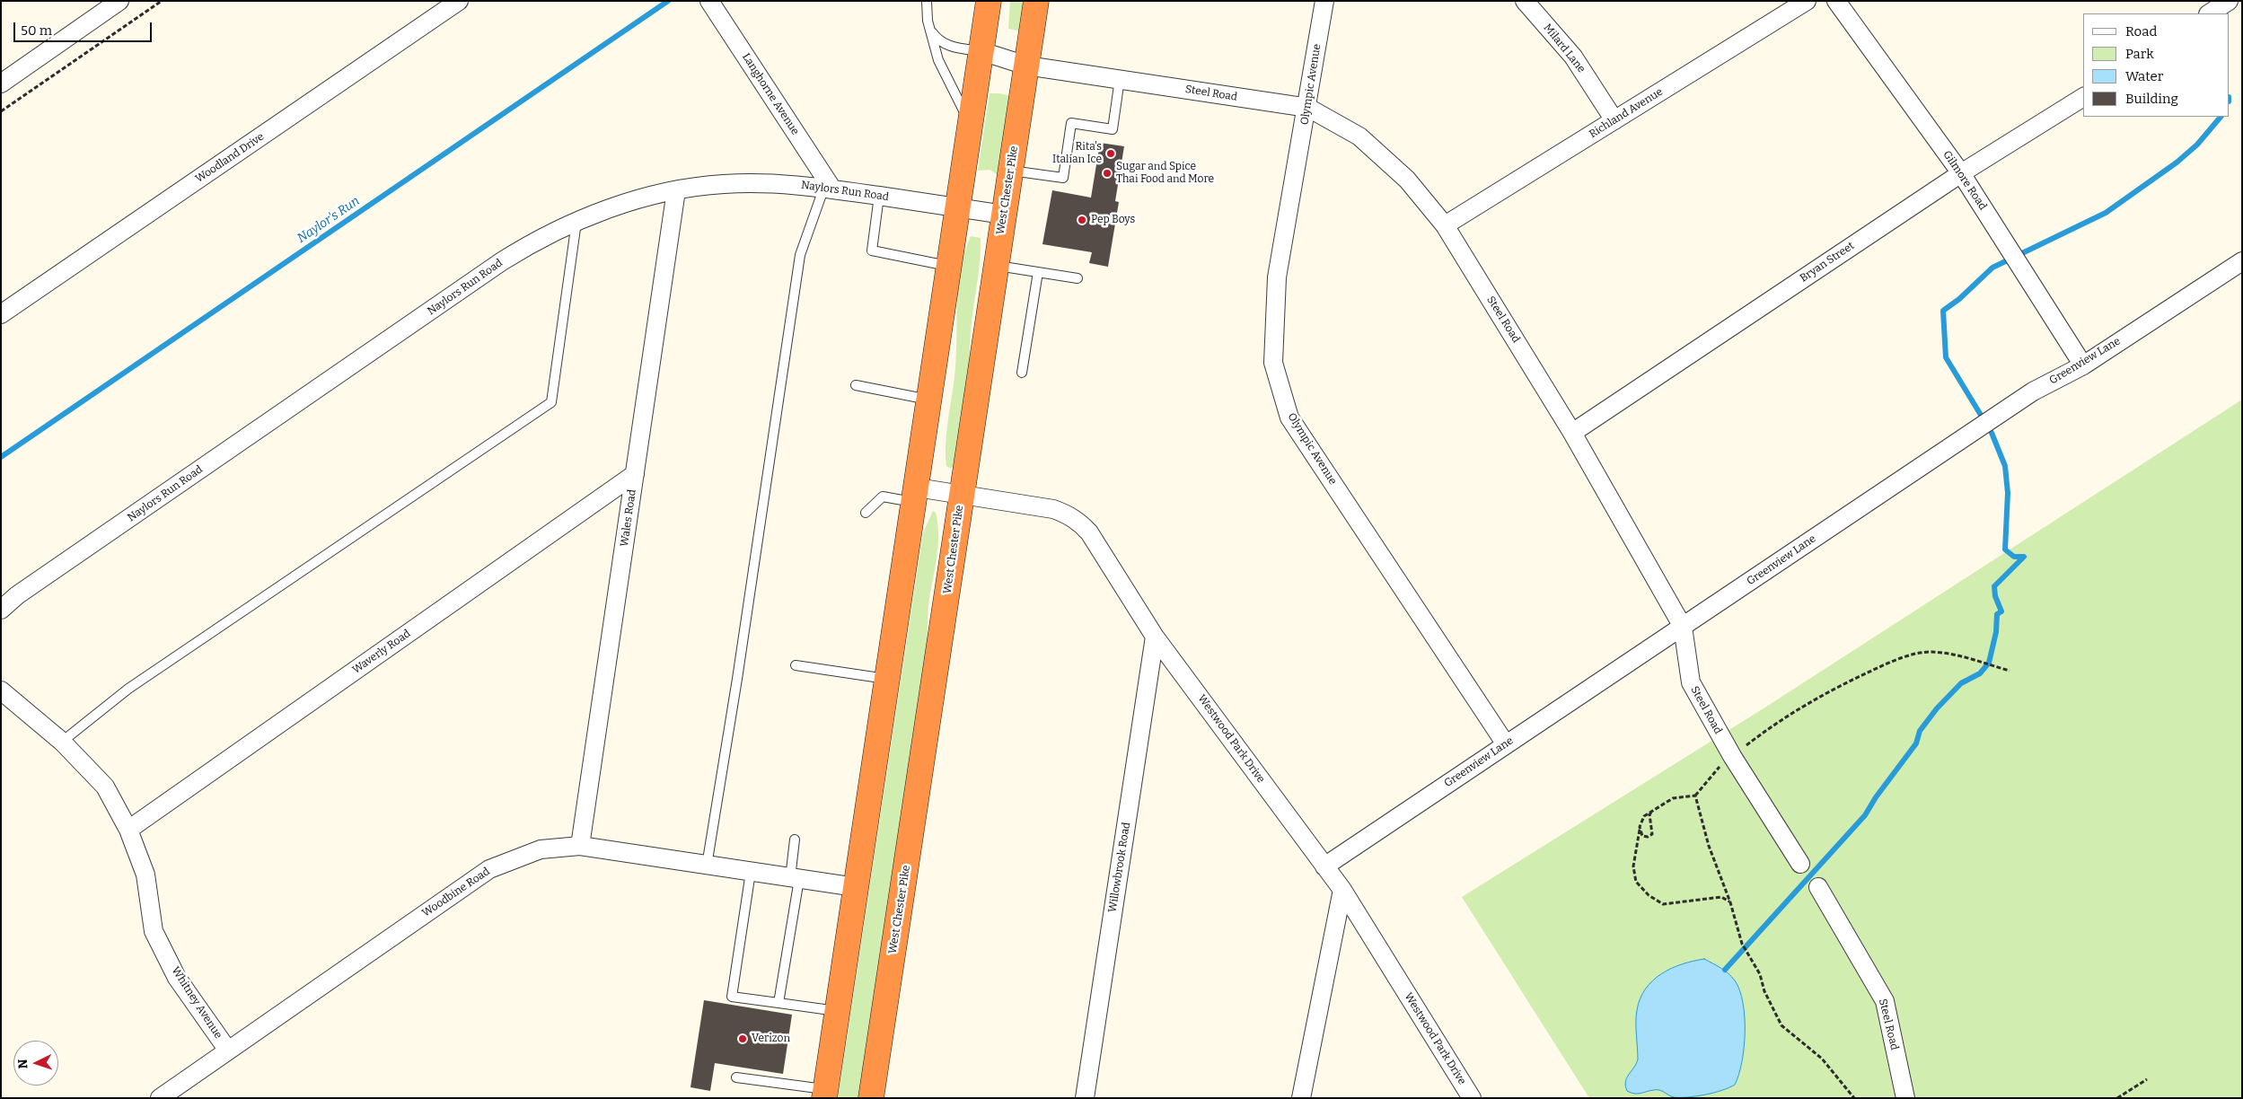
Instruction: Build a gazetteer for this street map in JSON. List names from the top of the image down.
{
  "streets": {
    "highway": ["West Chester Pike"],
    "street": [
      "Milard Lane",
      "Olympic Avenue",
      "Steel Road",
      "Langhorne Avenue",
      "Richland Avenue",
      "Woodland Drive",
      "Gilmore Road",
      "Naylors Run Road",
      "Bryan Street",
      "Greenview Lane",
      "Wales Road",
      "Waverly Road",
      "Westwood Park Drive",
      "Willowbrook Road",
      "Woodbine Road",
      "Whitney Avenue"
    ]
  },
  "crossings": [
    ["Milard Lane", "Richland Avenue"],
    ["Olympic Avenue", "Steel Road"],
    ["Olympic Avenue", "Greenview Lane"],
    ["Steel Road", "Richland Avenue"],
    ["Steel Road", "West Chester Pike"],
    ["Steel Road", "Bryan Street"],
    ["Steel Road", "Greenview Lane"],
    ["Langhorne Avenue", "Naylors Run Road"],
    ["Gilmore Road", "Bryan Street"],
    ["Gilmore Road", "Greenview Lane"],
    ["West Chester Pike", "Naylors Run Road"],
    ["West Chester Pike", "Westwood Park Drive"],
    ["Naylors Run Road", "Wales Road"],
    ["Greenview Lane", "Westwood Park Drive"],
    ["Wales Road", "Waverly Road"],
    ["Wales Road", "Woodbine Road"],
    ["Waverly Road", "Whitney Avenue"],
    ["Westwood Park Drive", "Willowbrook Road"],
    ["Woodbine Road", "Whitney Avenue"]
  ],
  "water": ["Naylor's Run"],
  "places": [
    "Rita's Italian Ice",
    "Sugar and Spice Thai Food and More",
    "Pep Boys",
    "Verizon"
  ],
  "legend": [
    "Road",
    "Park",
    "Water",
    "Building"
  ],
  "scale_bar": "50 m",
  "north": "left"
}
